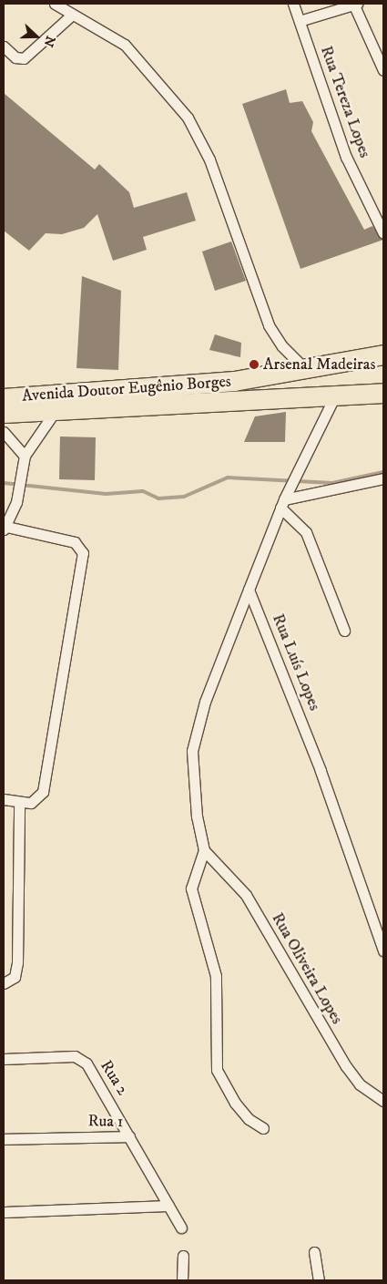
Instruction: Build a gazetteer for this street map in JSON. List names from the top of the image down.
{
  "streets": {
    "highway": ["Avenida Doutor Eugênio Borges"],
    "street": [
      "Rua Tereza Lopes",
      "Rua Luís Lopes",
      "Rua Oliveira Lopes",
      "Rua 2",
      "Rua 1"
    ]
  },
  "crossings": [
    ["Rua 2", "Rua 1"]
  ],
  "places": ["Arsenal Madeiras"],
  "north": "right"
}
